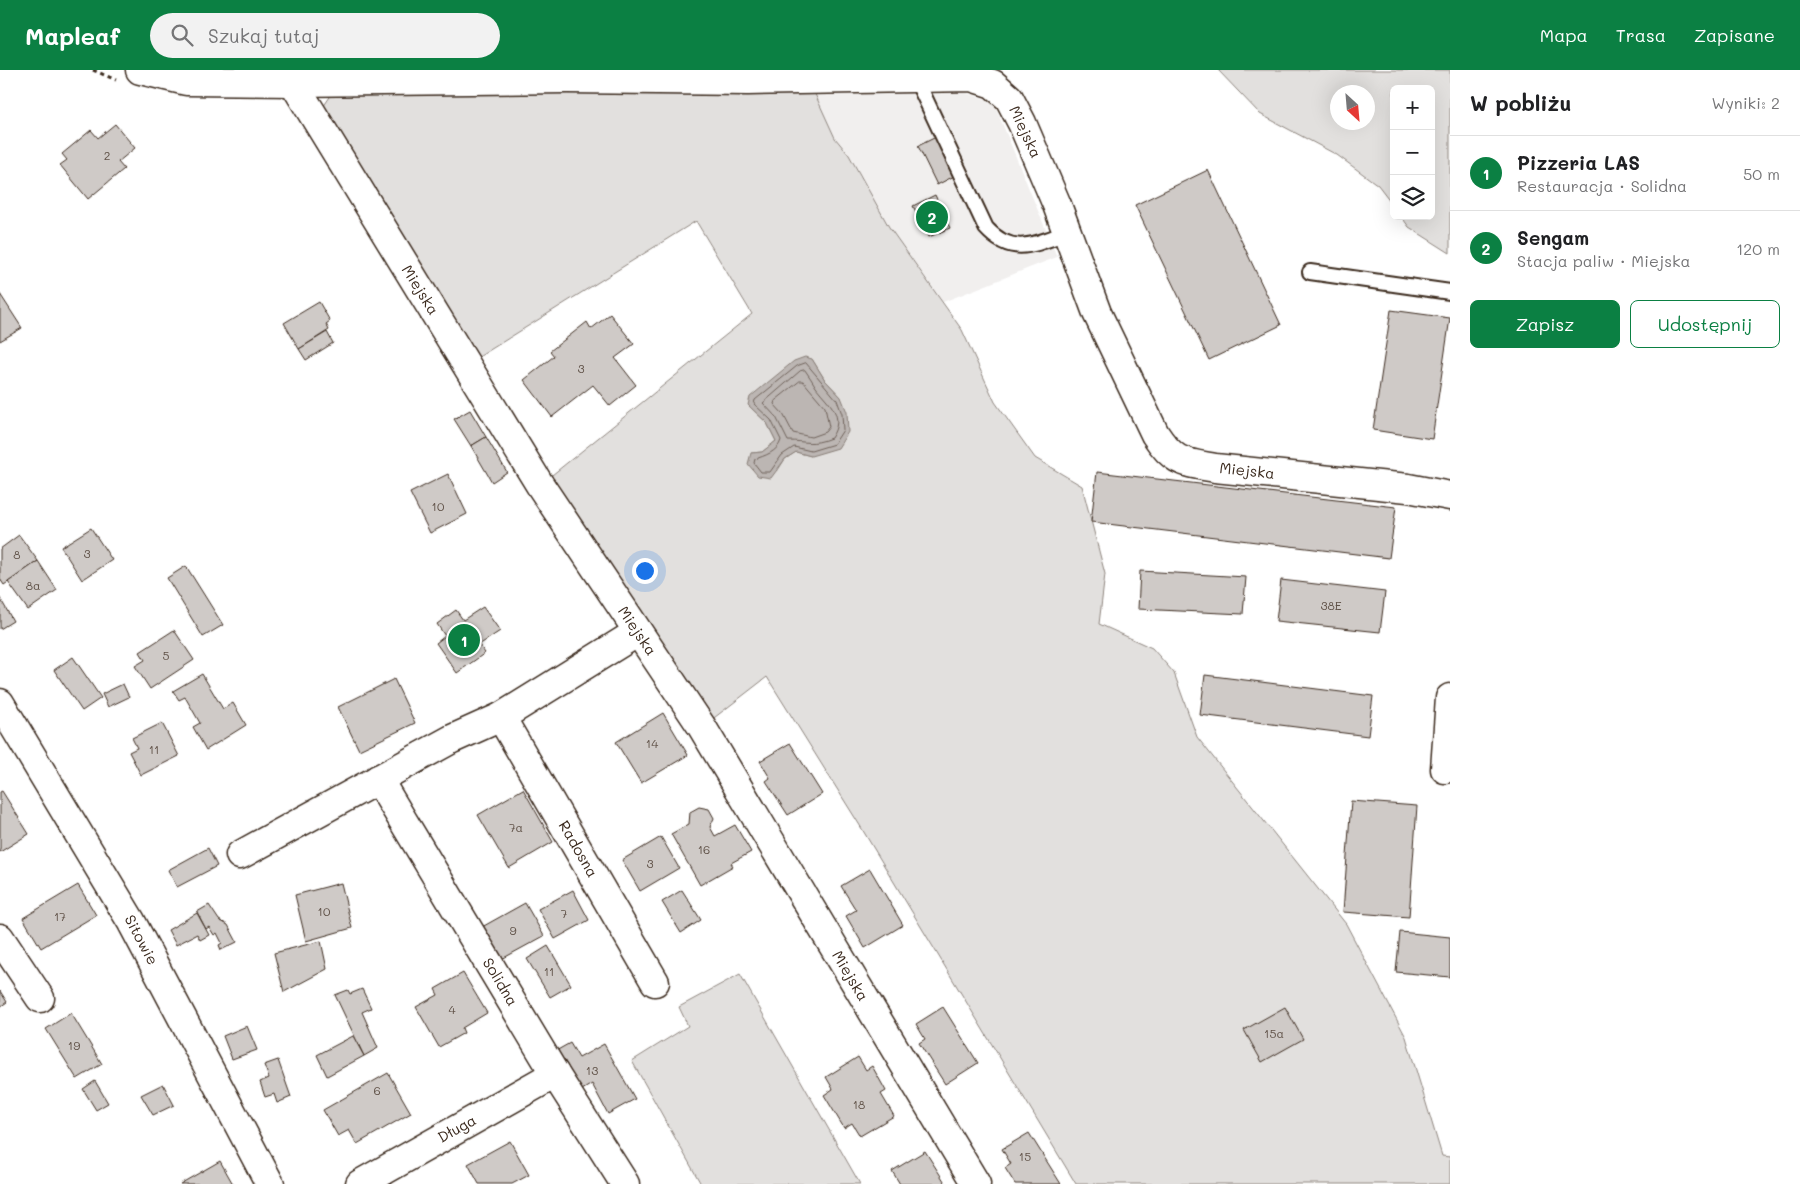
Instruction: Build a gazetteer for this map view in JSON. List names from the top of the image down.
{
  "streets": {
    "street": [
      "Miejska",
      "Radosna",
      "Sitowie",
      "Solidna",
      "Długa"
    ]
  },
  "crossings": [
    ["Solidna", "Długa"]
  ],
  "house_numbers": [
    "2",
    "3",
    "10",
    "3",
    "8",
    "8a",
    "38E",
    "5",
    "14",
    "11",
    "7a",
    "16",
    "3",
    "10",
    "7",
    "17",
    "9",
    "11",
    "4",
    "15a",
    "19",
    "13",
    "6",
    "18",
    "15"
  ],
  "north": "bottom right",
  "page": {
    "header": "Mapleaf",
    "search": "Szukaj tutaj",
    "nav": ["Mapa", "Trasa", "Zapisane"],
    "heading": ["W pobliżu", "Wyniki: 2"],
    "map_buttons": ["+", "−"],
    "list": [
      {
        "mark": "1",
        "name": "Pizzeria LAS",
        "note": "Restauracja · Solidna",
        "value": "50 m"
      },
      {
        "mark": "2",
        "name": "Sengam",
        "note": "Stacja paliw · Miejska",
        "value": "120 m"
      }
    ],
    "pins": ["2", "1"],
    "buttons": ["Zapisz", "Udostępnij"]
  }
}
